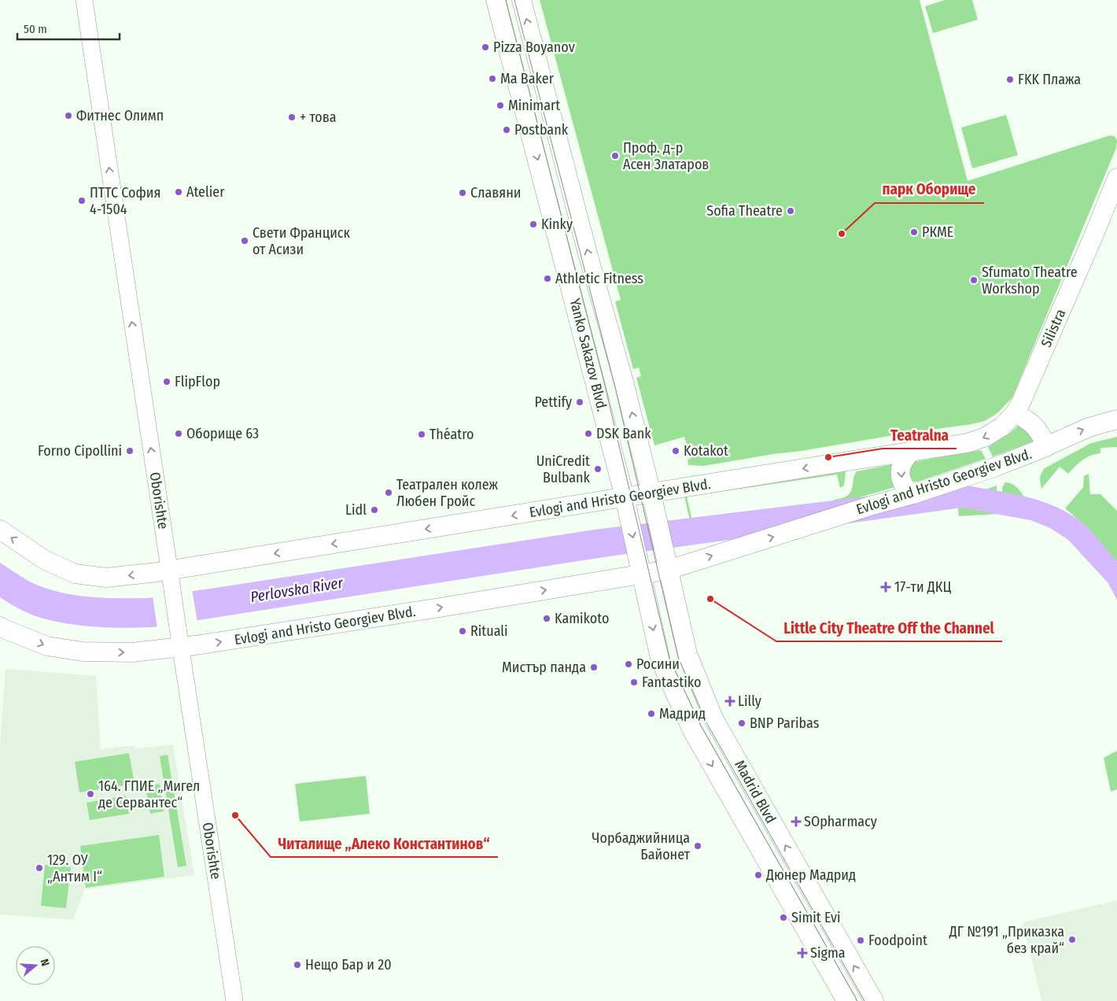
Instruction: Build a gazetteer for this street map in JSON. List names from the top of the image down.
{
  "streets": {
    "main road": [
      "Silistra",
      "Yanko Sakazov Blvd.",
      "Evlogi and Hristo Georgiev Blvd.",
      "Madrid Blvd"
    ],
    "street": ["Oborishte"]
  },
  "crossings": [
    ["Silistra", "Evlogi and Hristo Georgiev Blvd."],
    ["Yanko Sakazov Blvd.", "Evlogi and Hristo Georgiev Blvd."],
    ["Yanko Sakazov Blvd.", "Madrid Blvd"],
    ["Evlogi and Hristo Georgiev Blvd.", "Oborishte"],
    ["Evlogi and Hristo Georgiev Blvd.", "Madrid Blvd"]
  ],
  "one_way": ["Oborishte"],
  "water": ["Perlovska River"],
  "places": {
    "other": [
      "Pizza Boyanov",
      "Ma Baker",
      "FKK Плажа",
      "Minimart",
      "Фитнес Олимп",
      "+ това",
      "Postbank",
      "Проф. д-р Асен Златаров",
      "Atelier",
      "Славяни",
      "ПТТС София 4-1504",
      "Sofia Theatre",
      "Kinky",
      "РКМЕ",
      "парк Оборище",
      "Свети Франциск от Асизи",
      "Athletic Fitness",
      "Sfumato Theatre Workshop",
      "FlipFlop",
      "Pettify",
      "Оборище 63",
      "DSK Bank",
      "Théatro",
      "Forno Cipollini",
      "Kotakot",
      "Teatralna",
      "UniCredit Bulbank",
      "Театрален колеж Любен Гройс",
      "Lidl",
      "Little City Theatre Off the Channel",
      "Kamikoto",
      "Rituali",
      "Росини",
      "Мистър панда",
      "Fantastiko",
      "Мадрид",
      "BNP Paribas",
      "164. ГПИЕ „Мигел де Сервантес“",
      "Читалище „Алеко Константинов“",
      "Чорбаджийница Байонет",
      "129. ОУ „Антим I“",
      "Дюнер Мадрид",
      "Simit Evi",
      "ДГ №191 „Приказка без край“",
      "Foodpoint",
      "Нещо Бар и 20"
    ],
    "health": [
      "17-ти ДКЦ",
      "Lilly",
      "SOpharmacy",
      "Sigma"
    ]
  },
  "scale_bar": "50 m",
  "north": "right"
}
